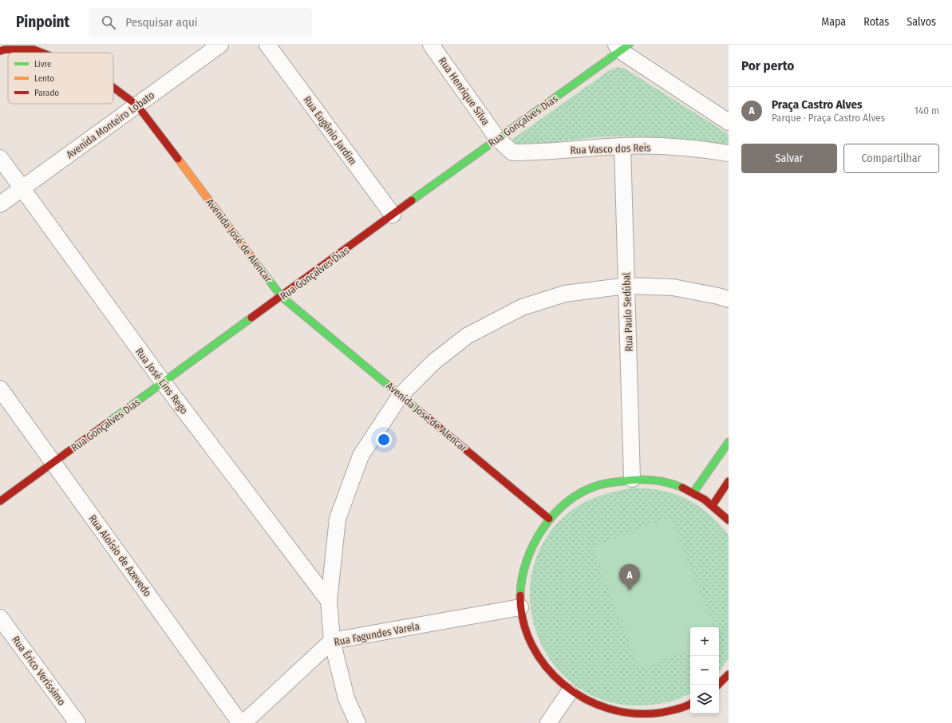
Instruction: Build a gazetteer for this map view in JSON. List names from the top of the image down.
{
  "streets": {
    "street": [
      "Rua Henrique Silva",
      "Rua Gonçalves Dias",
      "Avenida Monteiro Lobato",
      "Rua Eugênio Jardim",
      "Rua Vasco dos Reis",
      "Avenida José de Alencar",
      "Rua Paulo Sedúbal",
      "Rua José Lins Rego",
      "Rua Aloísio de Azevedo",
      "Rua Fagundes Varela",
      "Rua Érico Veríssimo"
    ]
  },
  "crossings": [
    ["Rua Henrique Silva", "Rua Gonçalves Dias"],
    ["Rua Henrique Silva", "Rua Vasco dos Reis"],
    ["Rua Gonçalves Dias", "Rua Eugênio Jardim"],
    ["Rua Gonçalves Dias", "Rua Vasco dos Reis"],
    ["Rua Gonçalves Dias", "Avenida José de Alencar"],
    ["Rua Gonçalves Dias", "Rua José Lins Rego"],
    ["Rua Gonçalves Dias", "Rua Aloísio de Azevedo"],
    ["Avenida Monteiro Lobato", "Avenida José de Alencar"],
    ["Avenida Monteiro Lobato", "Rua José Lins Rego"],
    ["Rua Vasco dos Reis", "Rua Paulo Sedúbal"]
  ],
  "legend": ["Livre", "Lento", "Parado"],
  "page": {
    "header": "Pinpoint",
    "search": "Pesquisar aqui",
    "nav": ["Mapa", "Rotas", "Salvos"],
    "heading": "Por perto",
    "list": [
      {
        "mark": "A",
        "name": "Praça Castro Alves",
        "note": "Parque · Praça Castro Alves",
        "value": "140 m"
      }
    ],
    "buttons": ["Salvar", "Compartilhar"],
    "pins": "A",
    "map_buttons": ["+", "−"]
  }
}
